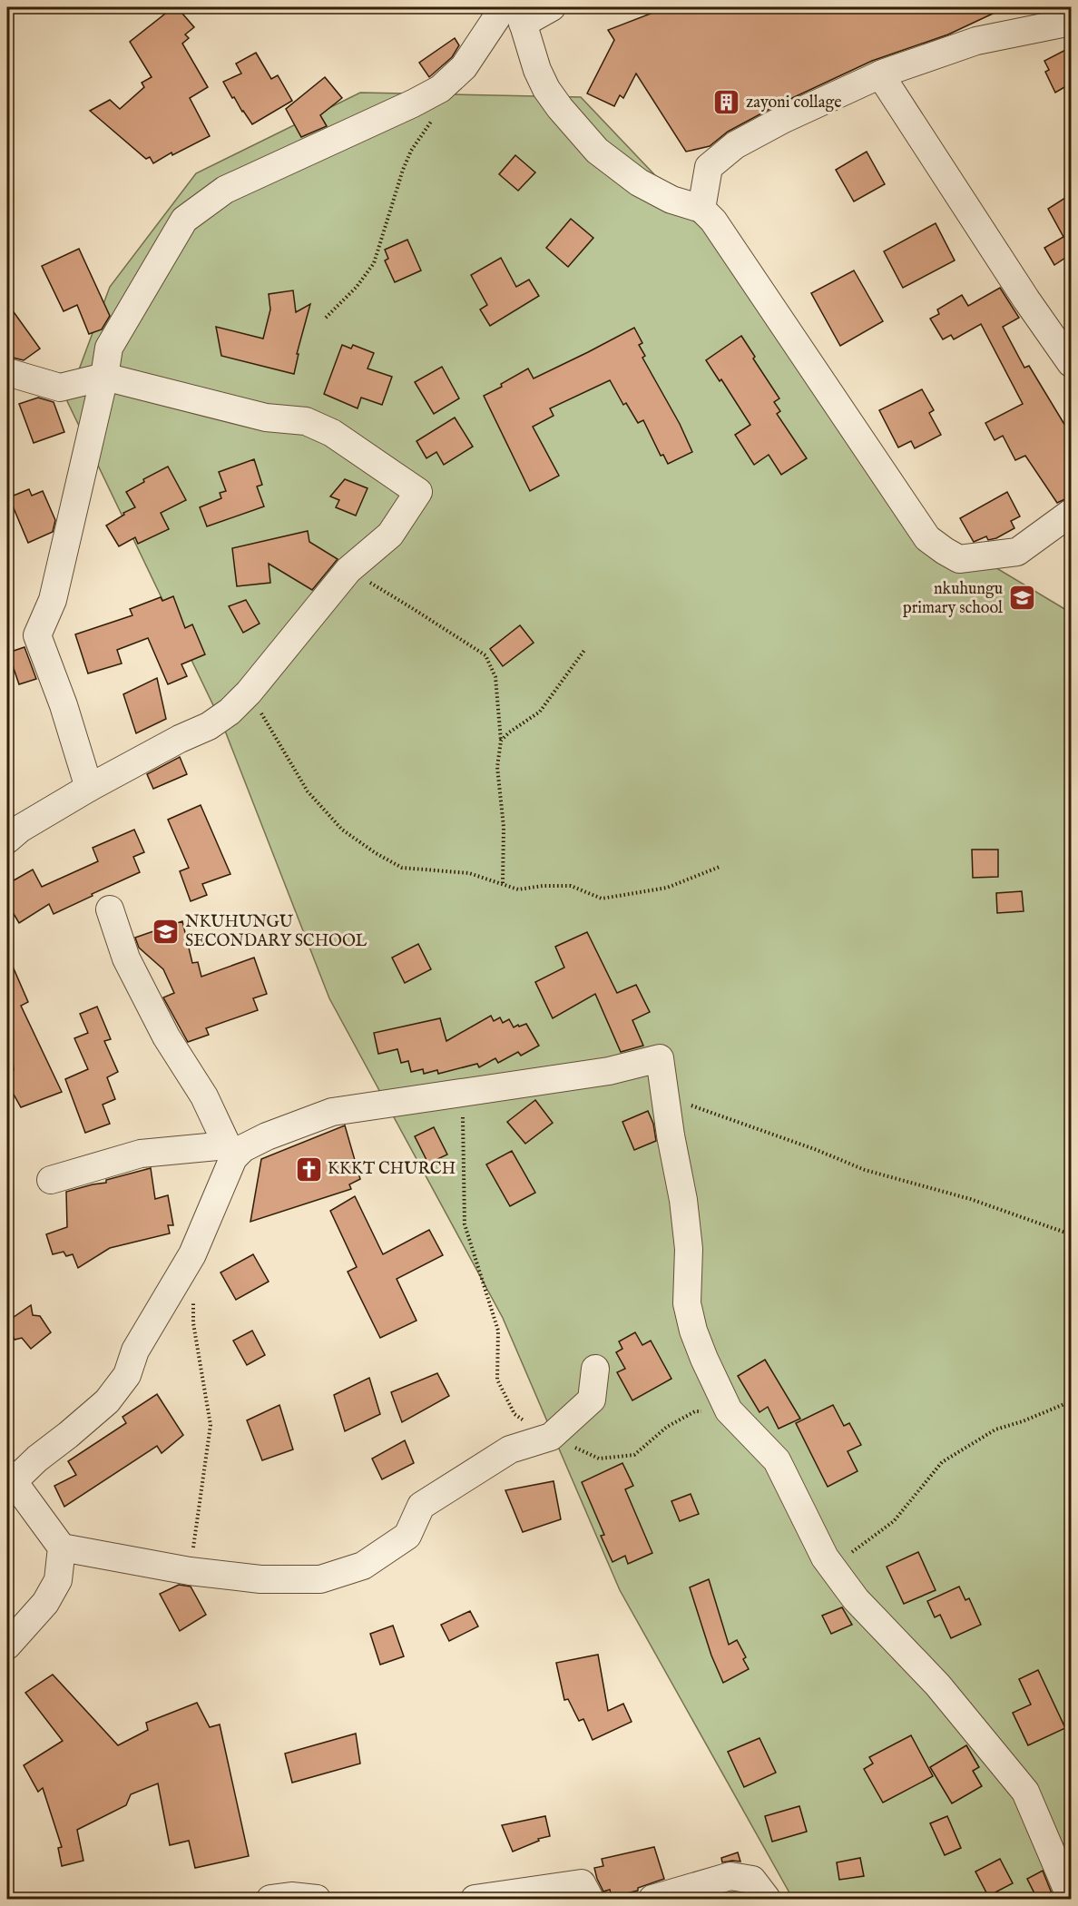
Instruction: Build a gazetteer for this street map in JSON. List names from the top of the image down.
{
  "places": {
    "building": ["zayoni collage"],
    "school or university": ["nkuhungu primary school", "NKUHUNGU SECONDARY SCHOOL"],
    "church": ["KKKT CHURCH"]
  }
}
